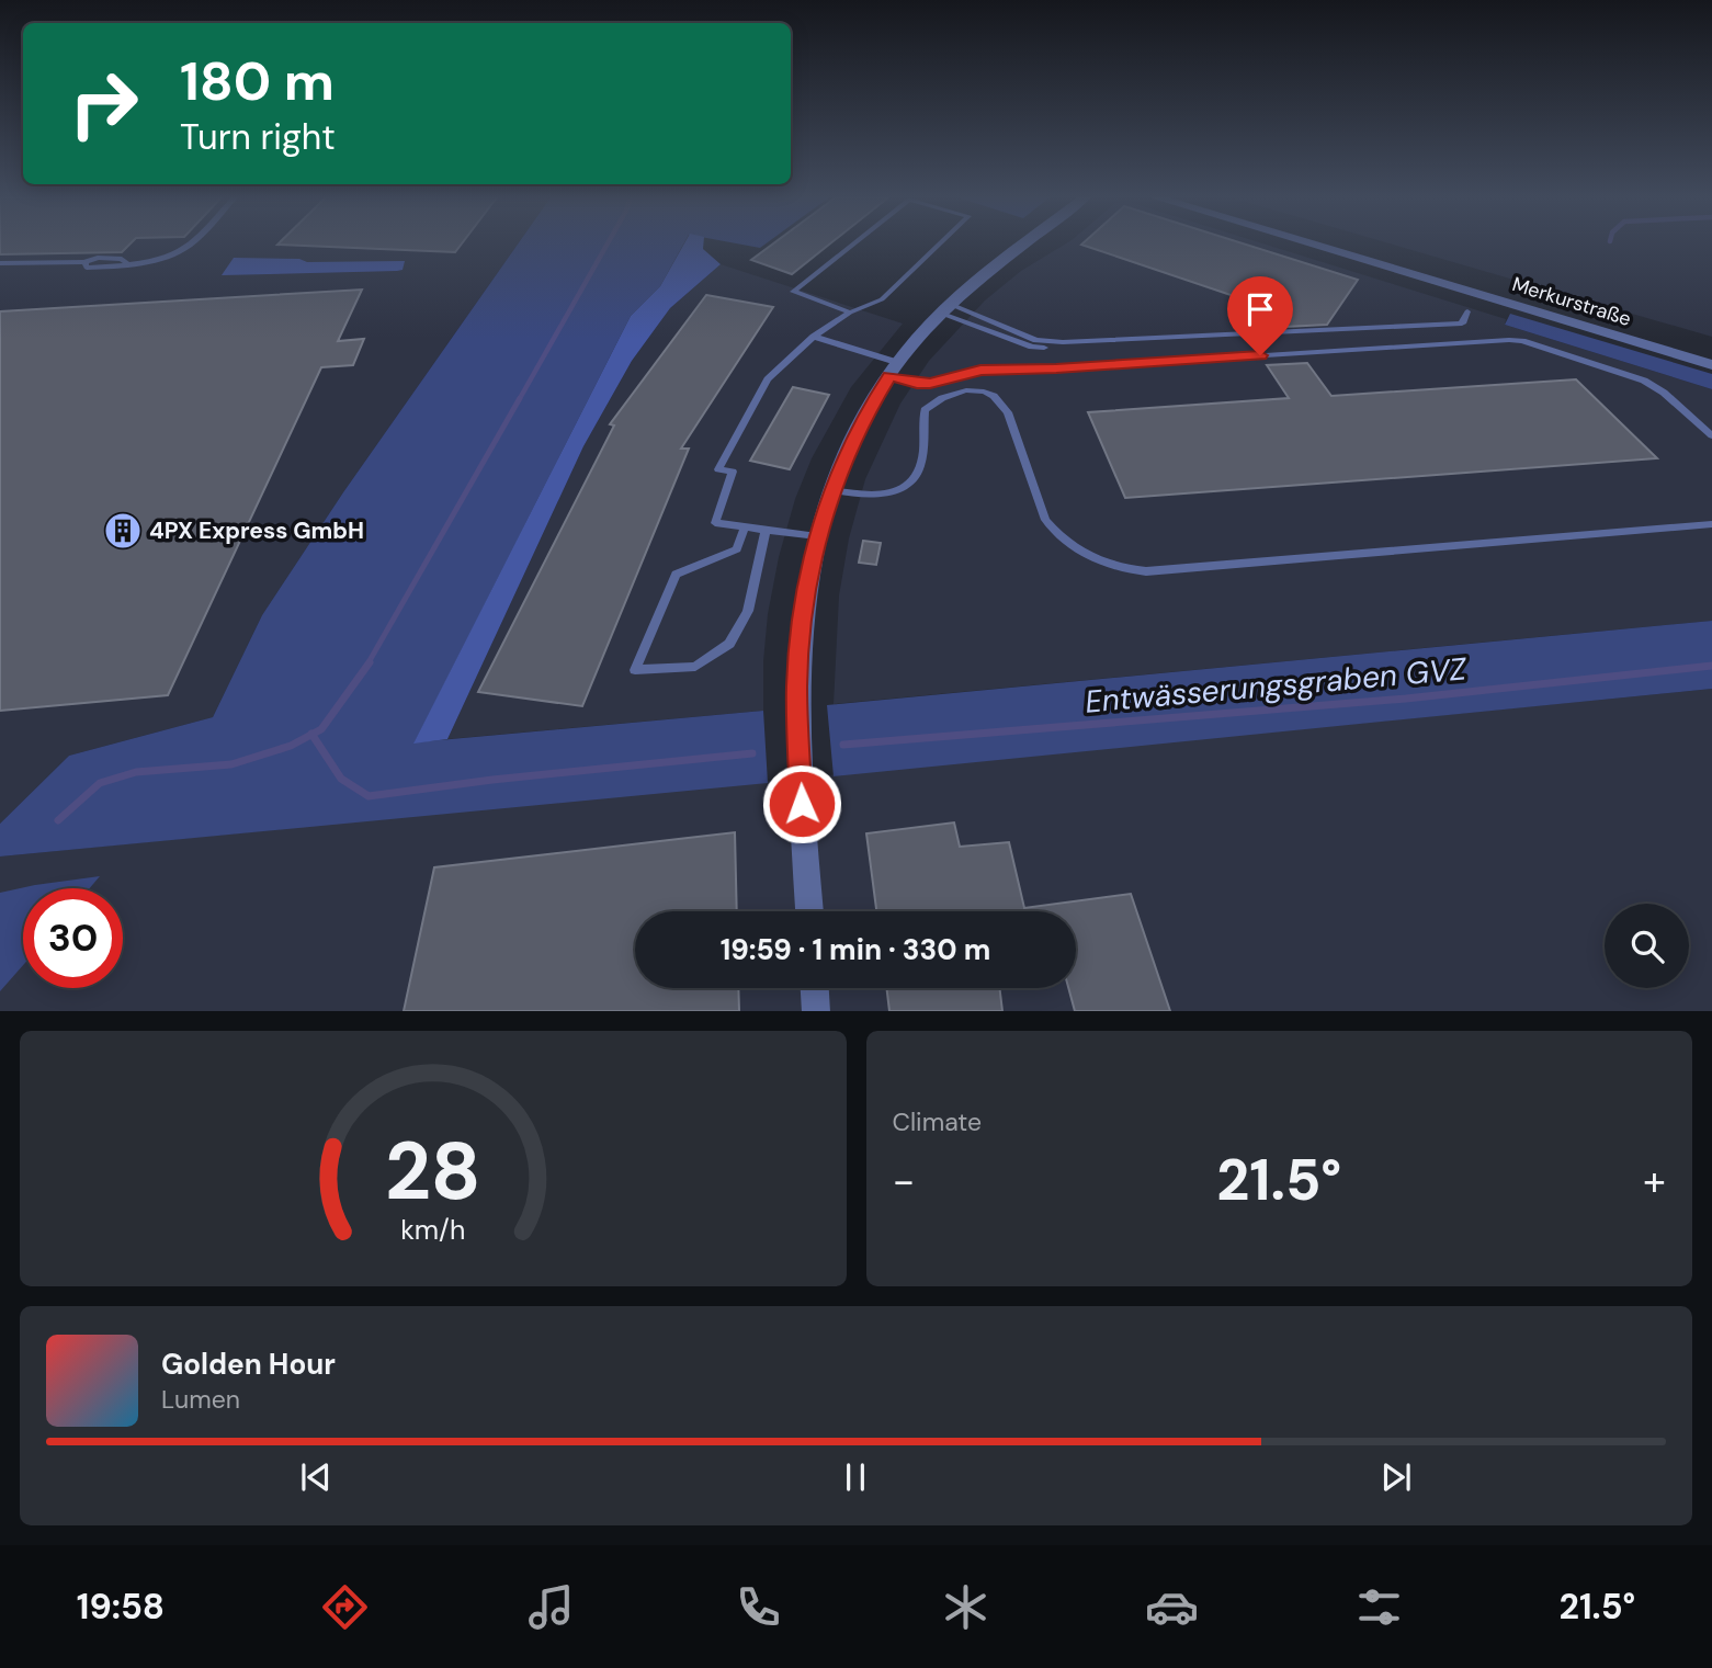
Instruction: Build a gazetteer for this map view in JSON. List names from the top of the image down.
{
  "streets": {
    "street": ["Merkurstraße"]
  },
  "water": ["Entwässerungsgraben GVZ"],
  "places": {
    "building": ["4PX Express GmbH"]
  },
  "page": {
    "turn": ["180 m", "Turn right"],
    "limit": "30",
    "trip": "19:59 · 1 min · 330 m",
    "tile": "Climate",
    "heat": ["−", "21.5°", "+"],
    "song": ["Golden Hour", "Lumen"],
    "tabs": ["19:58", "21.5°"],
    "gauge": ["28", "km/h"]
  }
}
